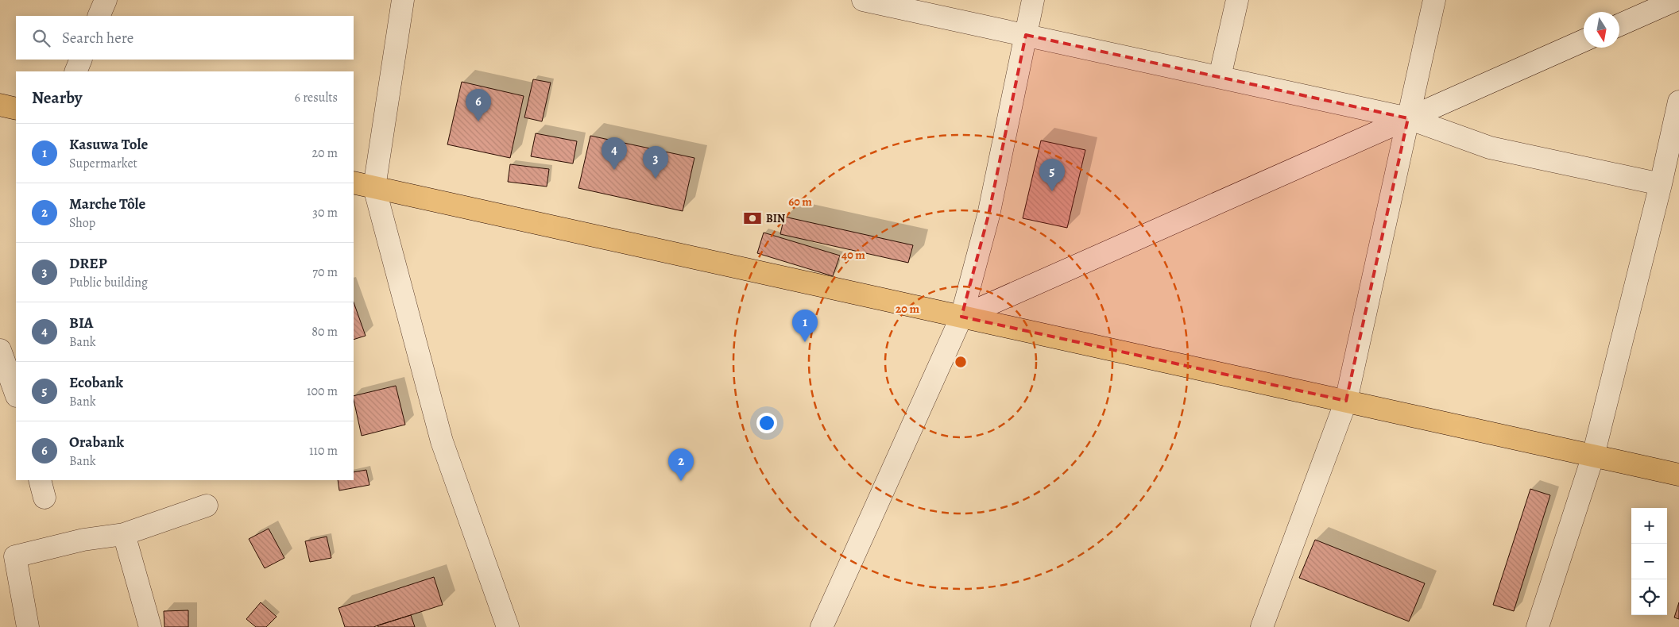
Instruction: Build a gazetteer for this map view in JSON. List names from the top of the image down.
{
  "places": {
    "bank": ["BIN"]
  },
  "north": "bottom",
  "page": {
    "search": "Search here",
    "heading": ["Nearby", "6 results"],
    "pins": [
      "6",
      "4",
      "3",
      "5",
      "1",
      "2"
    ],
    "list": [
      {
        "mark": "1",
        "name": "Kasuwa Tole",
        "note": "Supermarket",
        "value": "20 m"
      },
      {
        "mark": "2",
        "name": "Marche Tôle",
        "note": "Shop",
        "value": "30 m"
      },
      {
        "mark": "3",
        "name": "DREP",
        "note": "Public building",
        "value": "70 m"
      },
      {
        "mark": "4",
        "name": "BIA",
        "note": "Bank",
        "value": "80 m"
      },
      {
        "mark": "5",
        "name": "Ecobank",
        "note": "Bank",
        "value": "100 m"
      },
      {
        "mark": "6",
        "name": "Orabank",
        "note": "Bank",
        "value": "110 m"
      }
    ],
    "map_buttons": ["+", "−"]
  },
  "rings": ["60 m", "40 m", "20 m"]
}
